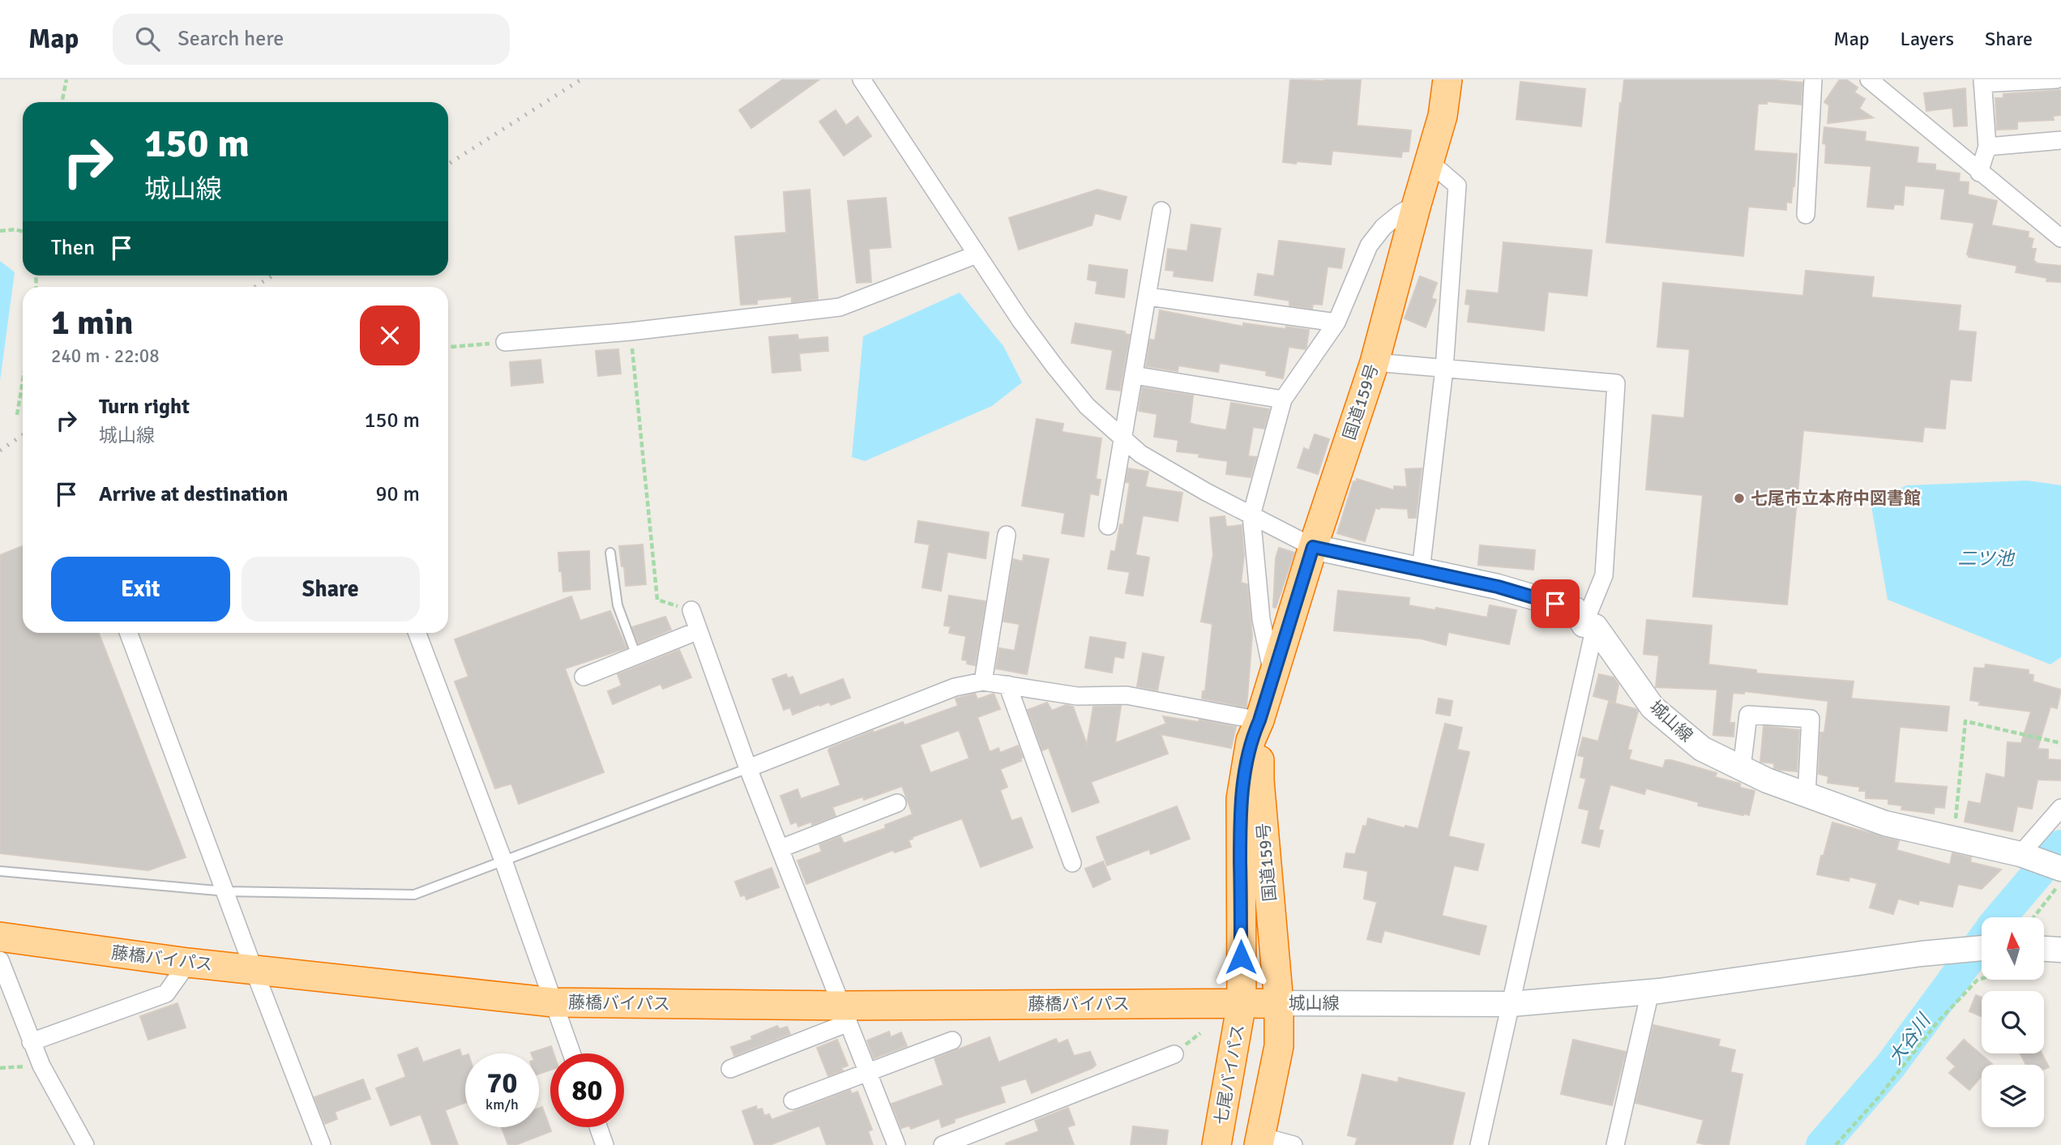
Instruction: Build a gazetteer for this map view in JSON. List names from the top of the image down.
{
  "streets": {
    "highway": ["国道159号", "藤橋バイパス", "七尾バイパス"],
    "main road": ["城山線"]
  },
  "crossings": [
    ["国道159号", "城山線"],
    ["国道159号", "藤橋バイパス"],
    ["国道159号", "七尾バイパス"],
    ["城山線", "藤橋バイパス"],
    ["藤橋バイパス", "七尾バイパス"]
  ],
  "water": ["二ツ池", "大谷川"],
  "places": ["七尾市立本府中図書館"],
  "north": "top",
  "page": {
    "header": "Map",
    "search": "Search here",
    "nav": ["Map", "Layers", "Share"],
    "turn": ["150 m", "城山線"],
    "then": "Then",
    "heading": ["1 min", "240 m · 22:08"],
    "list": [
      {
        "name": "Turn right",
        "note": "城山線",
        "value": "150 m"
      },
      {
        "name": "Arrive at destination",
        "value": "90 m"
      }
    ],
    "buttons": ["Exit", "Share"],
    "speed": "70 km/h",
    "limit": "80"
  }
}
